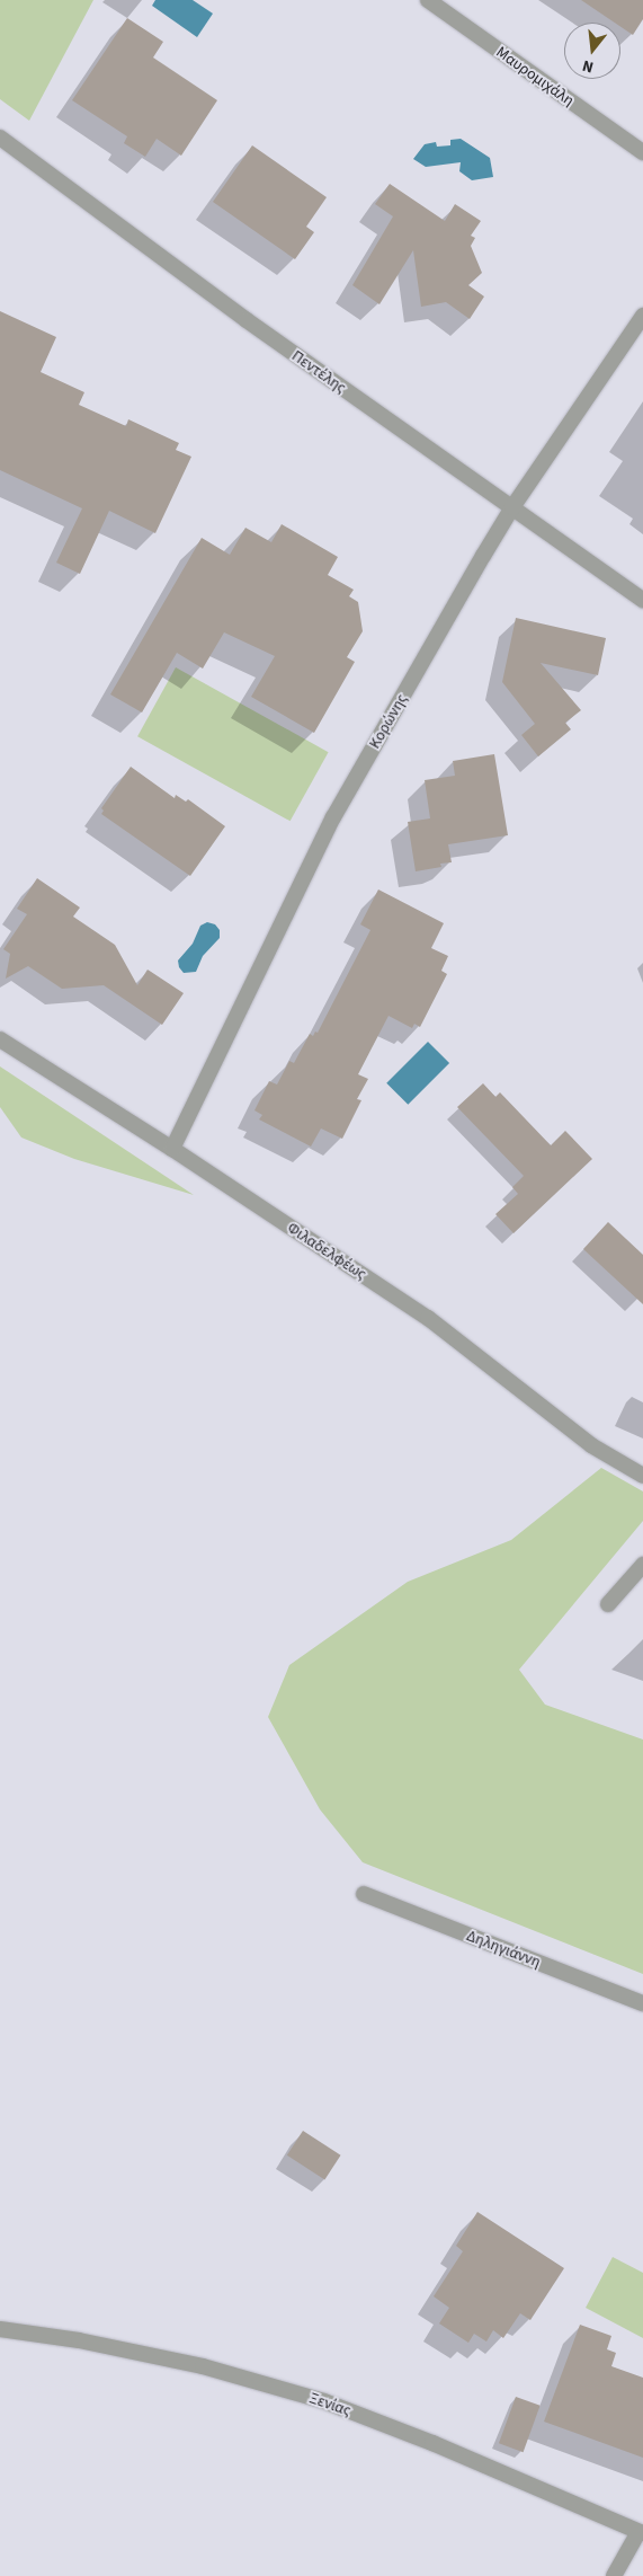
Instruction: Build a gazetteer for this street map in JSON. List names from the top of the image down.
{
  "streets": {
    "street": [
      "Μαυρομιχάλη",
      "Πεντέλης",
      "Κορώνης",
      "Φιλαδελφέως",
      "Δηληγιάννη",
      "Ξενίας"
    ]
  },
  "crossings": [
    ["Πεντέλης", "Κορώνης"],
    ["Κορώνης", "Φιλαδελφέως"]
  ],
  "north": "bottom"
}
